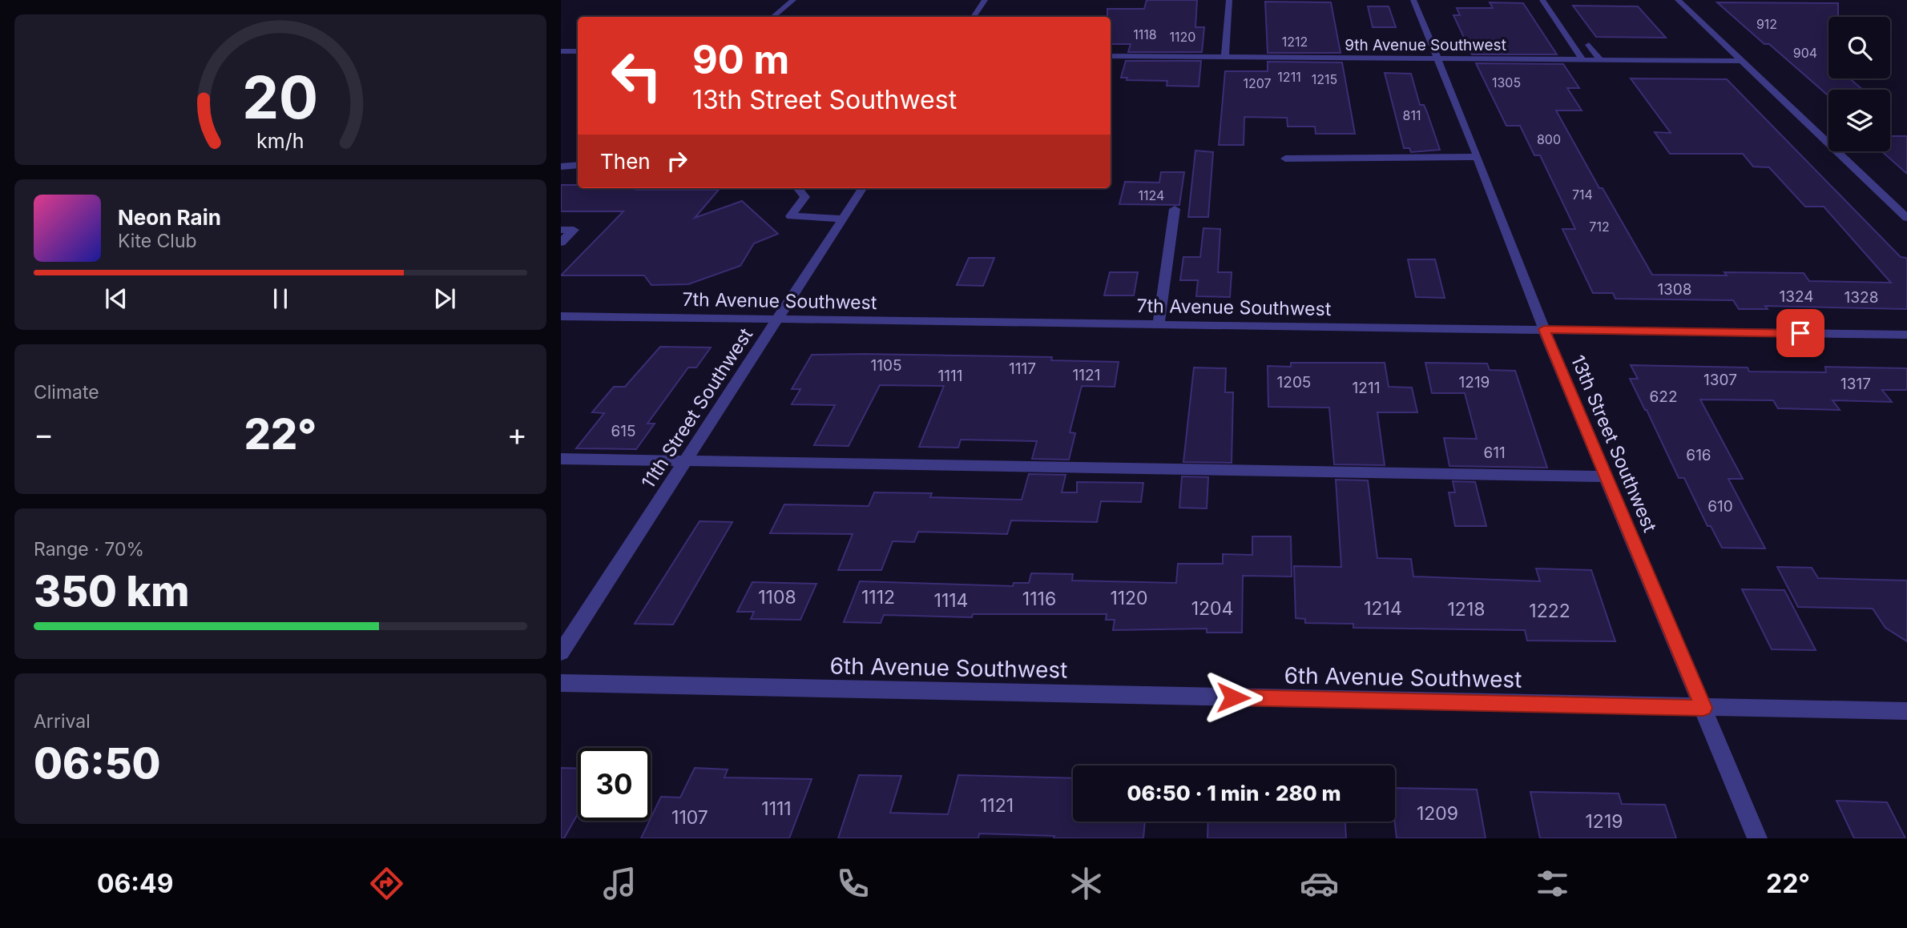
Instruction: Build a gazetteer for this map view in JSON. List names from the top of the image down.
{
  "streets": {
    "street": [
      "9th Avenue Southwest",
      "7th Avenue Southwest",
      "11th Street Southwest",
      "13th Street Southwest",
      "6th Avenue Southwest"
    ]
  },
  "crossings": [
    ["9th Avenue Southwest", "13th Street Southwest"],
    ["7th Avenue Southwest", "11th Street Southwest"],
    ["7th Avenue Southwest", "13th Street Southwest"],
    ["13th Street Southwest", "6th Avenue Southwest"]
  ],
  "house_numbers": [
    "912",
    "1118",
    "1120",
    "1212",
    "904",
    "1211",
    "1215",
    "1305",
    "1207",
    "811",
    "800",
    "714",
    "1124",
    "712",
    "1308",
    "1324",
    "1328",
    "1105",
    "1117",
    "1121",
    "1111",
    "1307",
    "1205",
    "1219",
    "1317",
    "1211",
    "622",
    "615",
    "611",
    "616",
    "610",
    "1108",
    "1112",
    "1120",
    "1116",
    "1114",
    "1204",
    "1214",
    "1218",
    "1222",
    "1121",
    "1111",
    "1209",
    "1107",
    "1219"
  ],
  "page": {
    "turn": ["90 m", "13th Street Southwest"],
    "then": "Then",
    "song": ["Neon Rain", "Kite Club"],
    "tile": [
      "Climate",
      ["Range · 70%", "350 km"],
      ["Arrival", "06:50"]
    ],
    "heat": ["−", "22°", "+"],
    "limit": "30",
    "trip": "06:50 · 1 min · 280 m",
    "tabs": ["06:49", "22°"],
    "gauge": ["20", "km/h"]
  }
}
